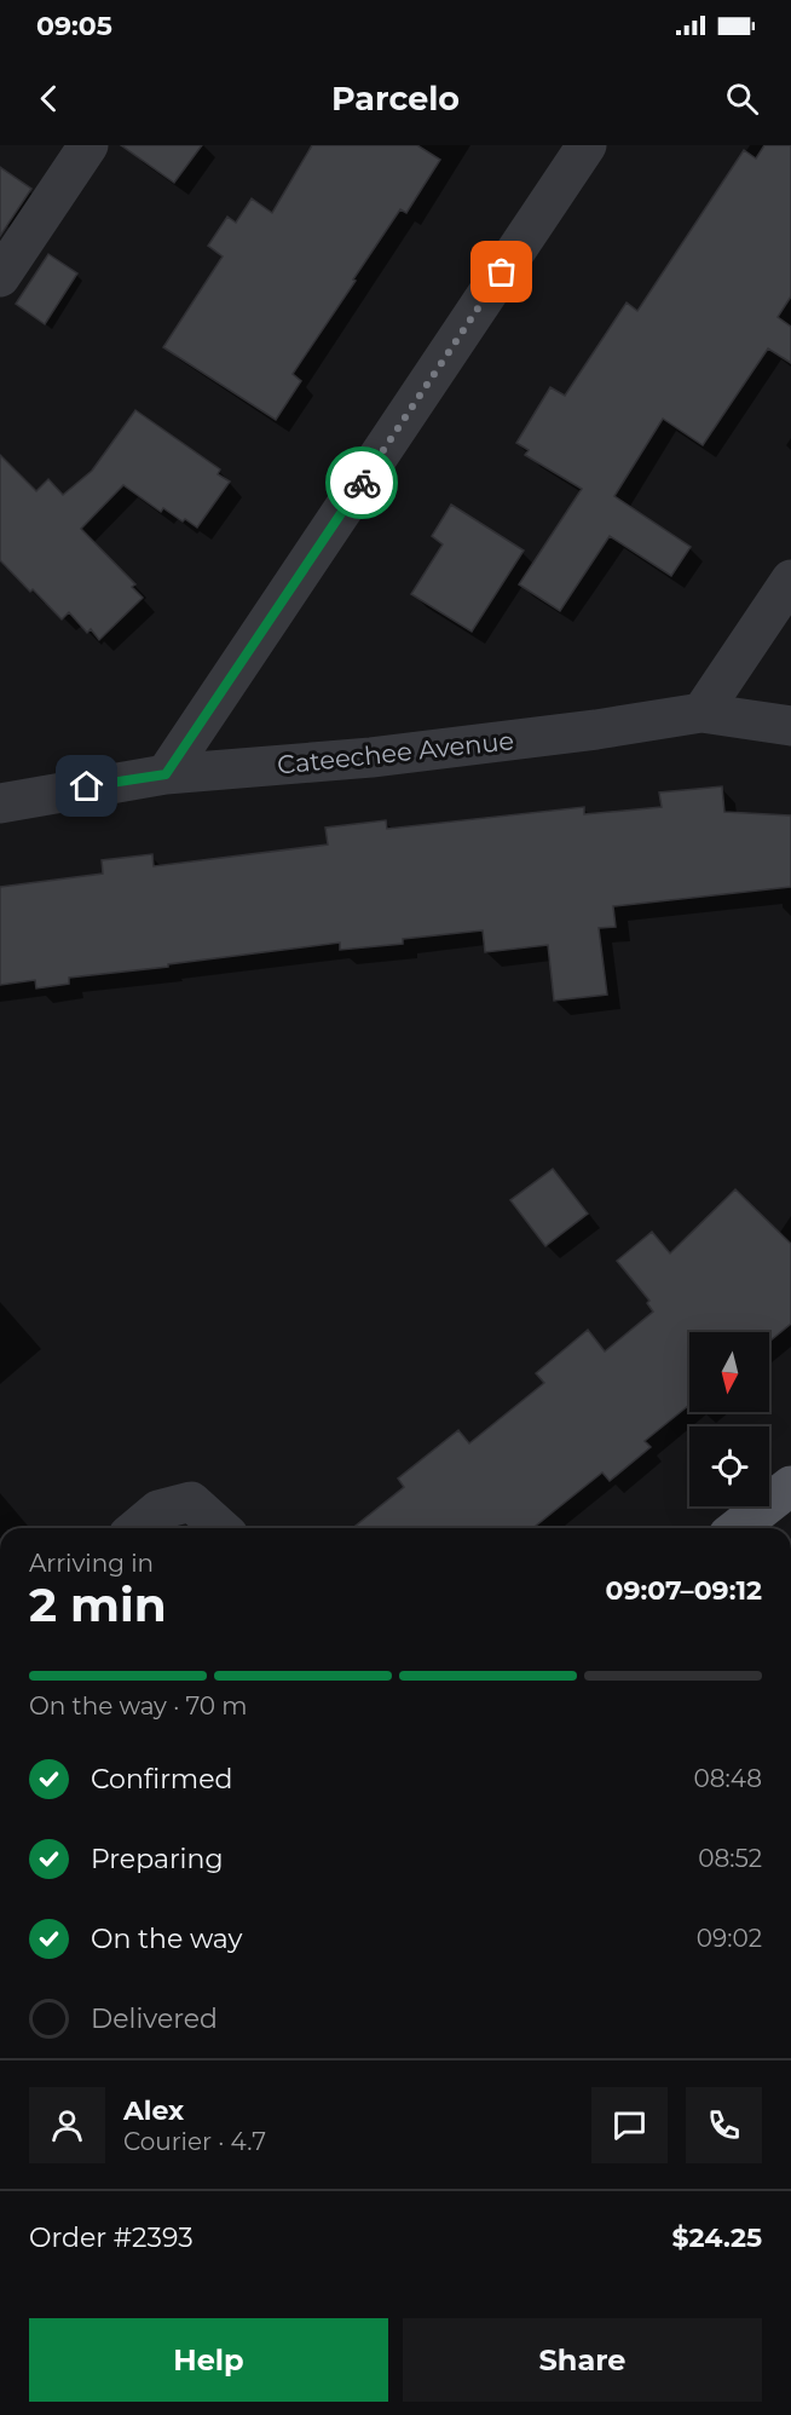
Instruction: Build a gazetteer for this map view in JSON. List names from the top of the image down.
{
  "streets": {
    "street": ["Cateechee Avenue"]
  },
  "north": "bottom",
  "page": {
    "status": "09:05",
    "header": "Parcelo",
    "heading": ["2 min", "Arriving in", "09:07–09:12"],
    "panel": [
      "Alex",
      "Courier · 4.7",
      "Order #2393",
      "$24.25"
    ],
    "bar": "On the way · 70 m",
    "list": [
      ["Confirmed", "08:48"],
      ["Preparing", "08:52"],
      ["On the way", "09:02"],
      "Delivered"
    ],
    "buttons": ["Help", "Share"]
  }
}
